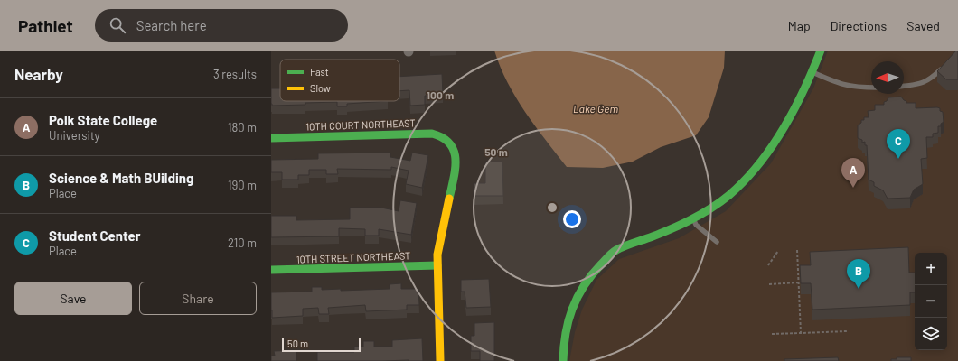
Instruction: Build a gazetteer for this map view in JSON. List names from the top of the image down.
{
  "streets": {
    "street": ["10TH COURT NORTHEAST", "10TH STREET NORTHEAST"]
  },
  "crossings": [
    ["10TH COURT NORTHEAST", "10TH STREET NORTHEAST"]
  ],
  "water": ["Lake Gem"],
  "legend": ["Fast", "Slow"],
  "scale_bar": "50 m",
  "north": "left",
  "page": {
    "header": "Pathlet",
    "search": "Search here",
    "nav": ["Map", "Directions", "Saved"],
    "heading": ["Nearby", "3 results"],
    "list": [
      {
        "mark": "A",
        "name": "Polk State College",
        "note": "University",
        "value": "180 m"
      },
      {
        "mark": "B",
        "name": "Science & Math BUilding",
        "note": "Place",
        "value": "190 m"
      },
      {
        "mark": "C",
        "name": "Student Center",
        "note": "Place",
        "value": "210 m"
      }
    ],
    "pins": ["C", "A", "B"],
    "map_buttons": ["+", "−"],
    "buttons": ["Save", "Share"],
    "scale": "50 m"
  },
  "rings": ["100 m", "50 m"]
}
